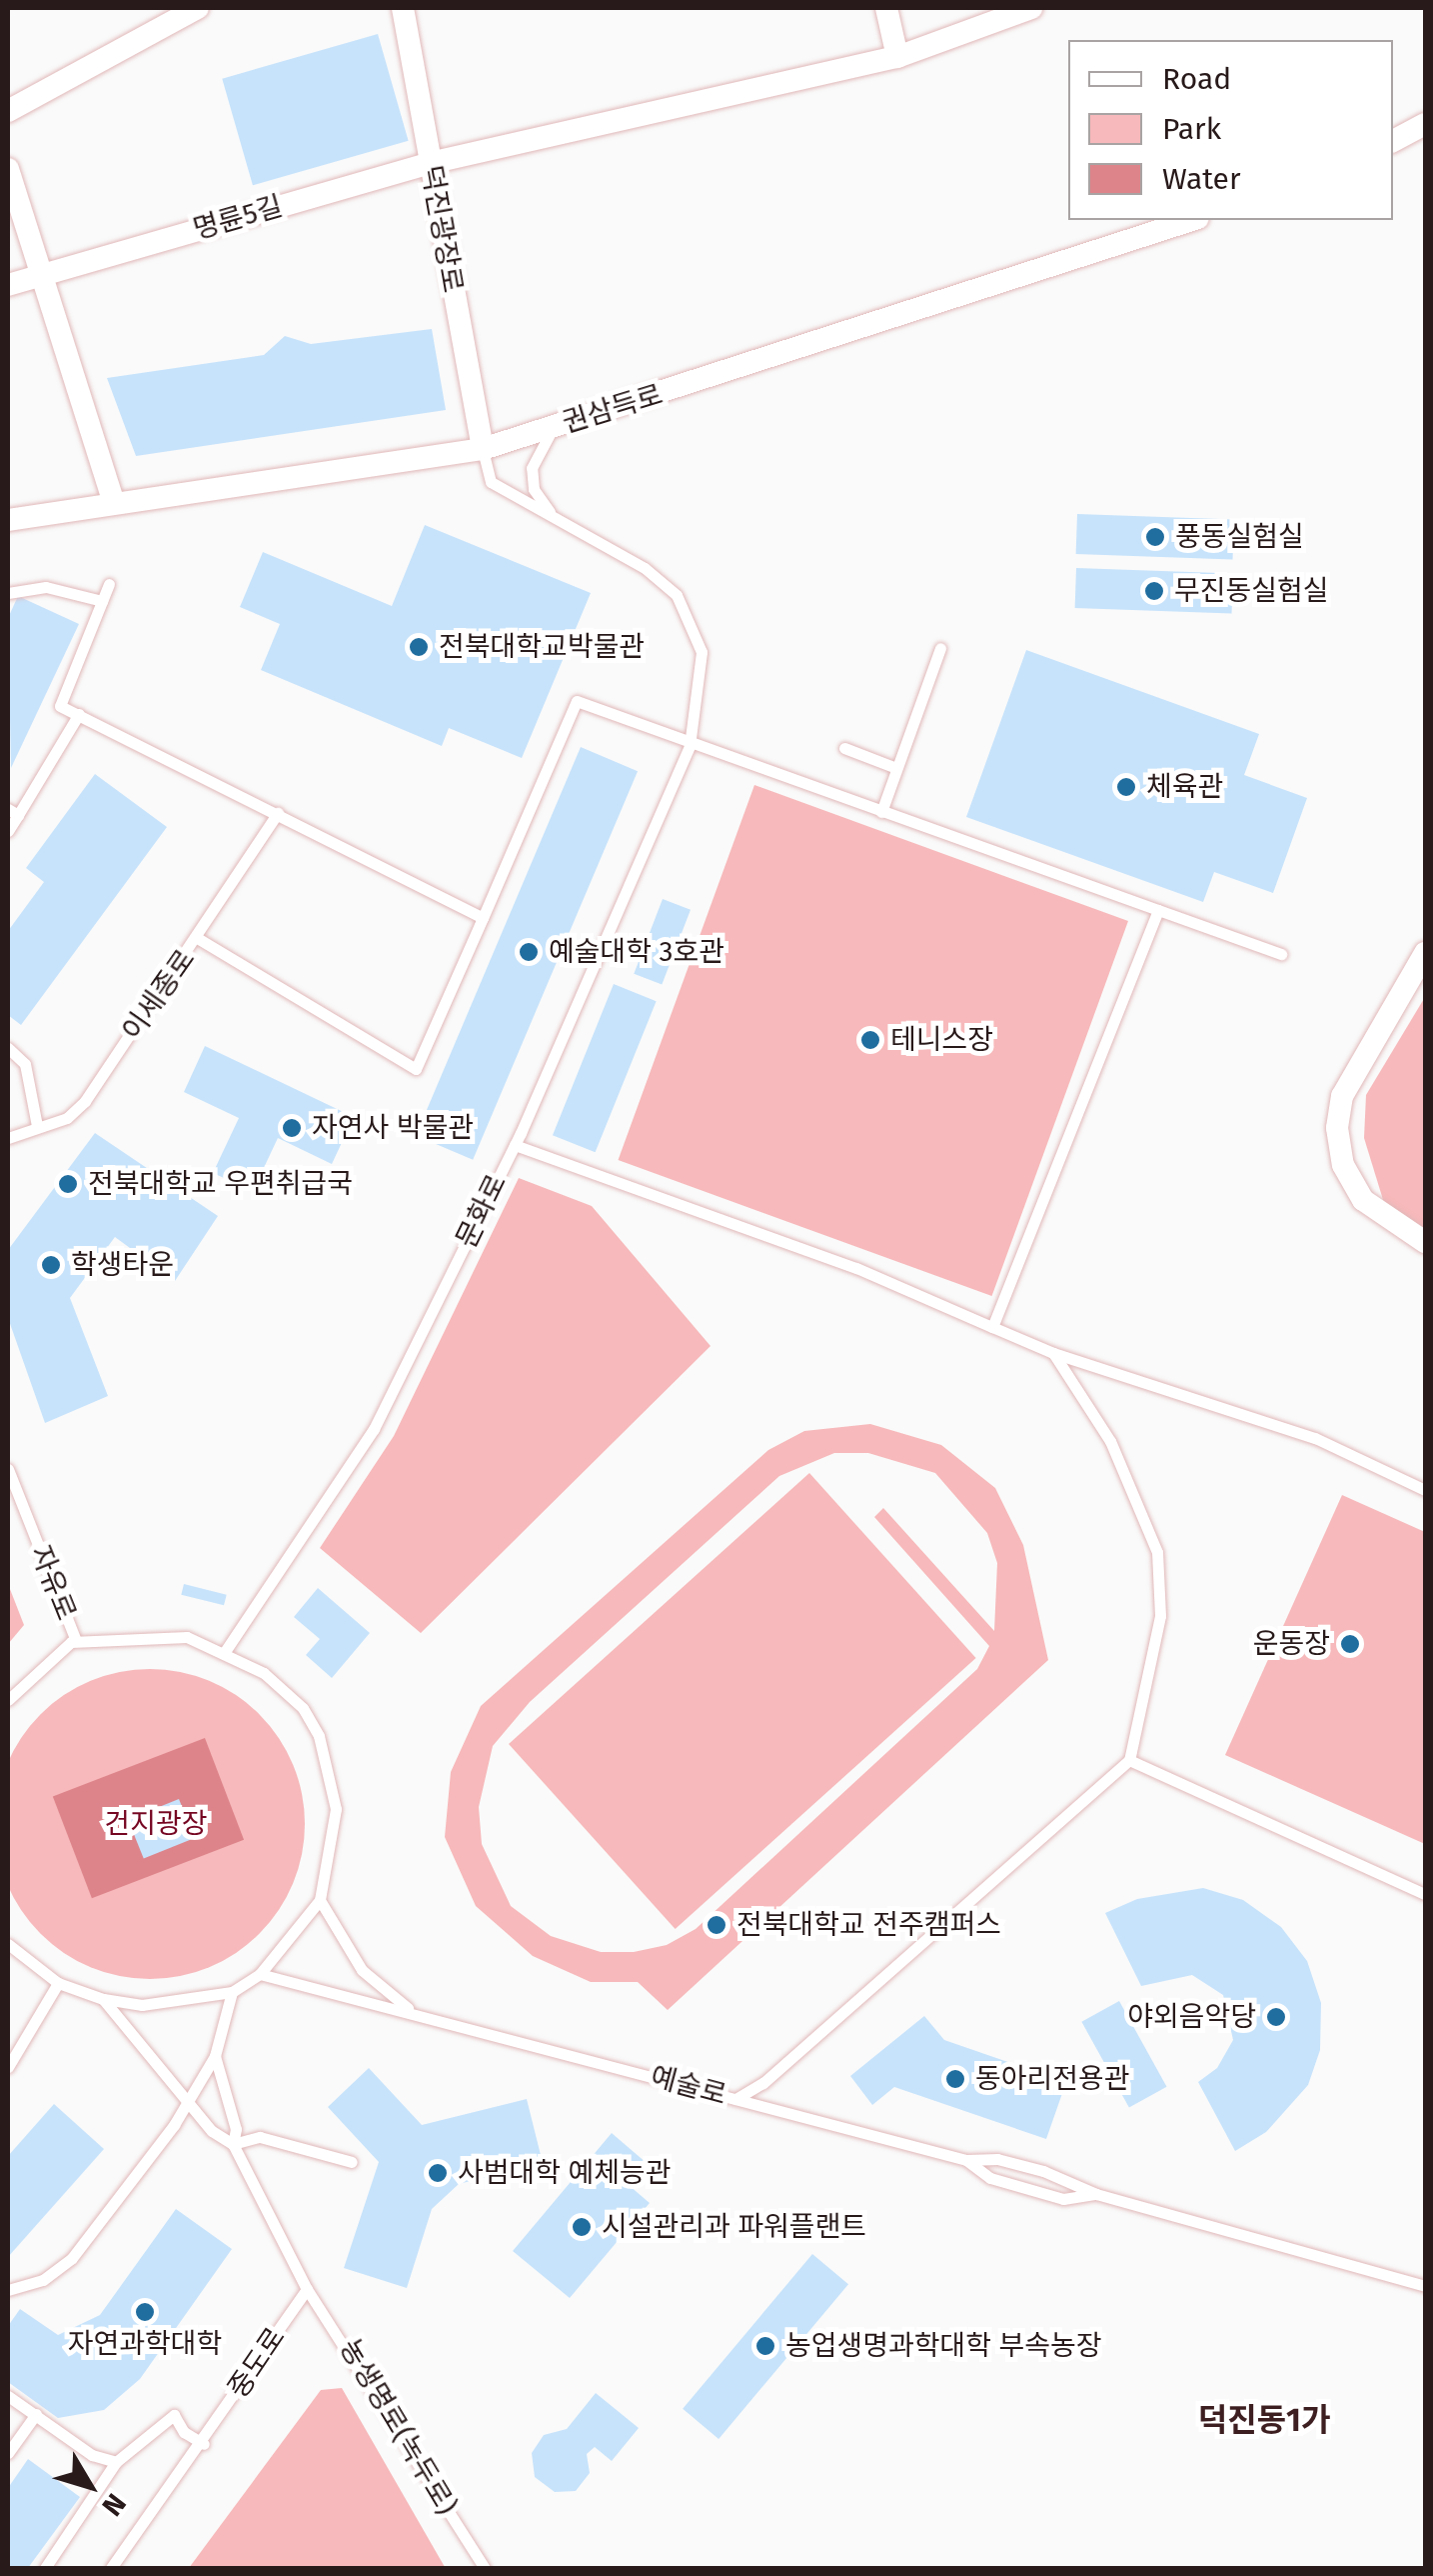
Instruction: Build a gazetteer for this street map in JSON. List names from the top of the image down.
{
  "streets": {
    "street": ["명륜5길", "덕진광장로", "권삼득로"],
    "lane": [
      "이세종로",
      "문화로",
      "자유로",
      "예술로",
      "중도로",
      "농생명로(녹두로)"
    ]
  },
  "crossings": [
    ["명륜5길", "덕진광장로"],
    ["덕진광장로", "권삼득로"],
    ["덕진광장로", "문화로"],
    ["권삼득로", "문화로"],
    ["중도로", "농생명로(녹두로)"]
  ],
  "districts": ["덕진동1가"],
  "parks": ["건지광장"],
  "places": [
    "풍동실험실",
    "무진동실험실",
    "전북대학교박물관",
    "체육관",
    "예술대학 3호관",
    "테니스장",
    "자연사 박물관",
    "전북대학교 우편취급국",
    "학생타운",
    "운동장",
    "전북대학교 전주캠퍼스",
    "야외음악당",
    "동아리전용관",
    "사범대학 예체능관",
    "시설관리과 파워플랜트",
    "자연과학대학",
    "농업생명과학대학 부속농장"
  ],
  "legend": ["Road", "Park", "Water"],
  "north": "bottom right"
}
